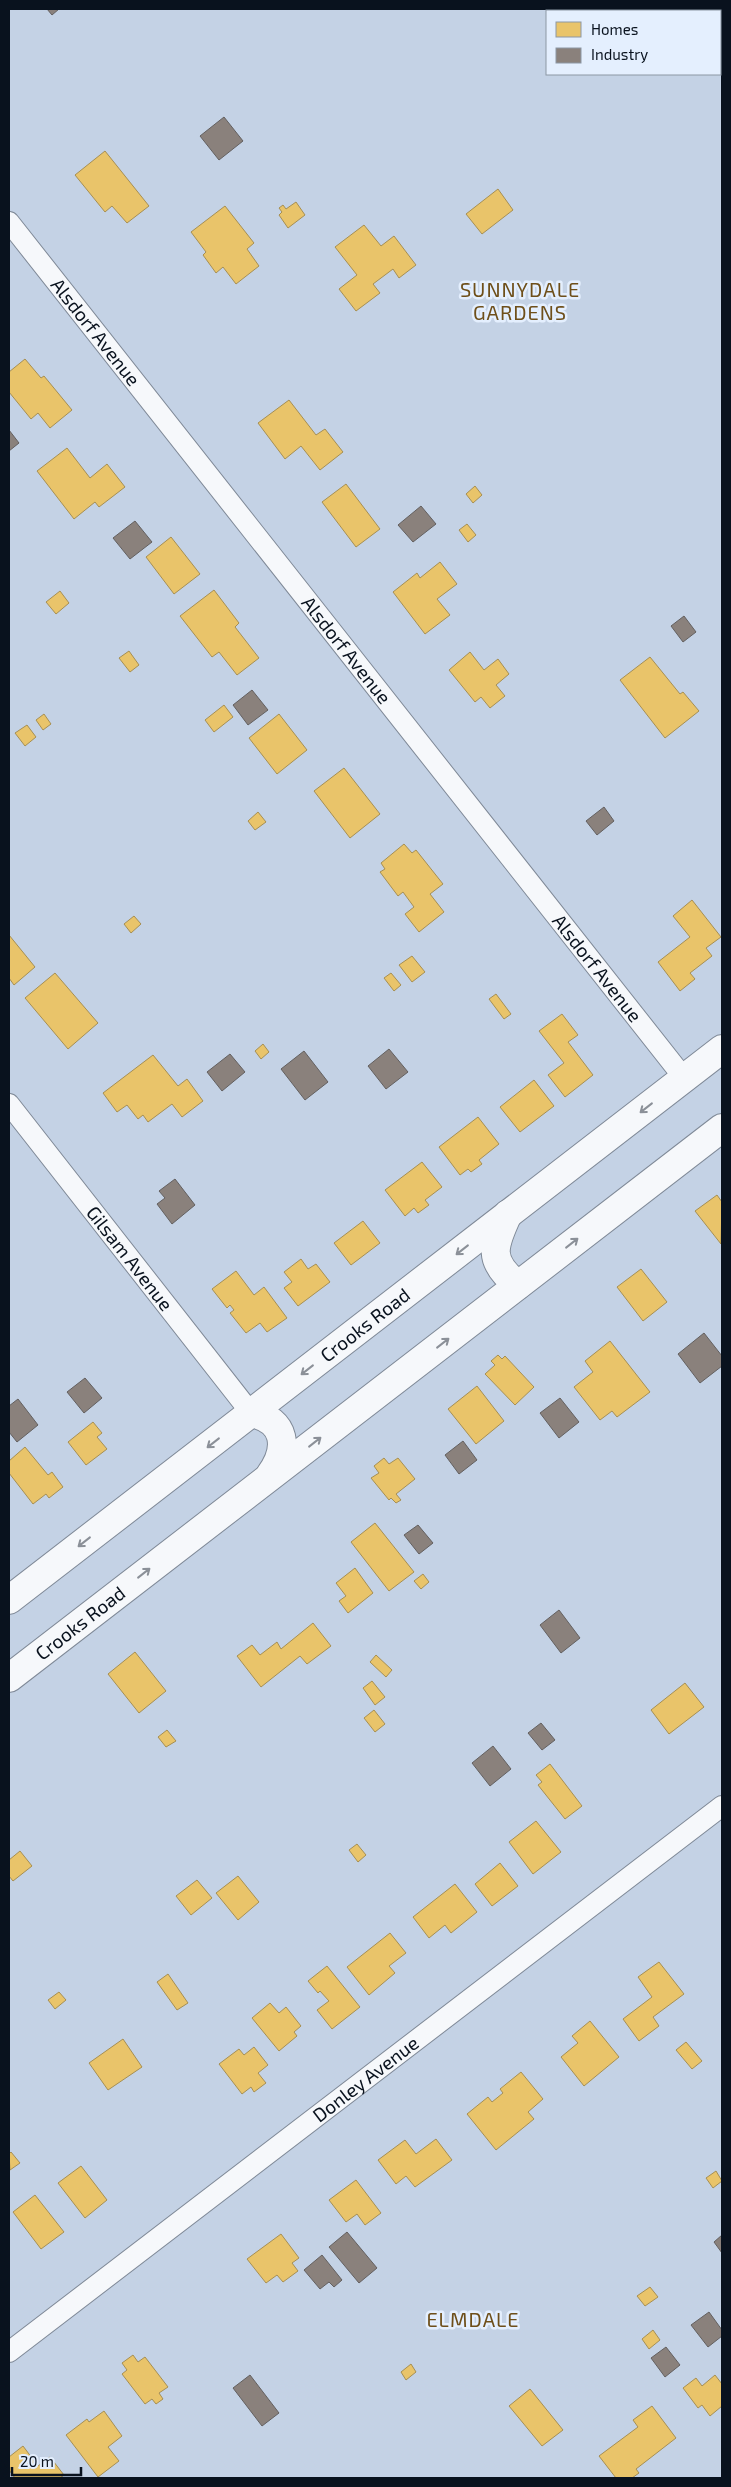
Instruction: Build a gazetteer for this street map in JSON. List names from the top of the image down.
{
  "streets": {
    "main road": ["Crooks Road"],
    "street": ["Alsdorf Avenue", "Gilsam Avenue", "Donley Avenue"]
  },
  "crossings": [
    ["Alsdorf Avenue", "Crooks Road"],
    ["Gilsam Avenue", "Crooks Road"]
  ],
  "districts": ["SUNNYDALE GARDENS", "ELMDALE"],
  "legend": ["Homes", "Industry"],
  "scale_bar": "20 m"
}
